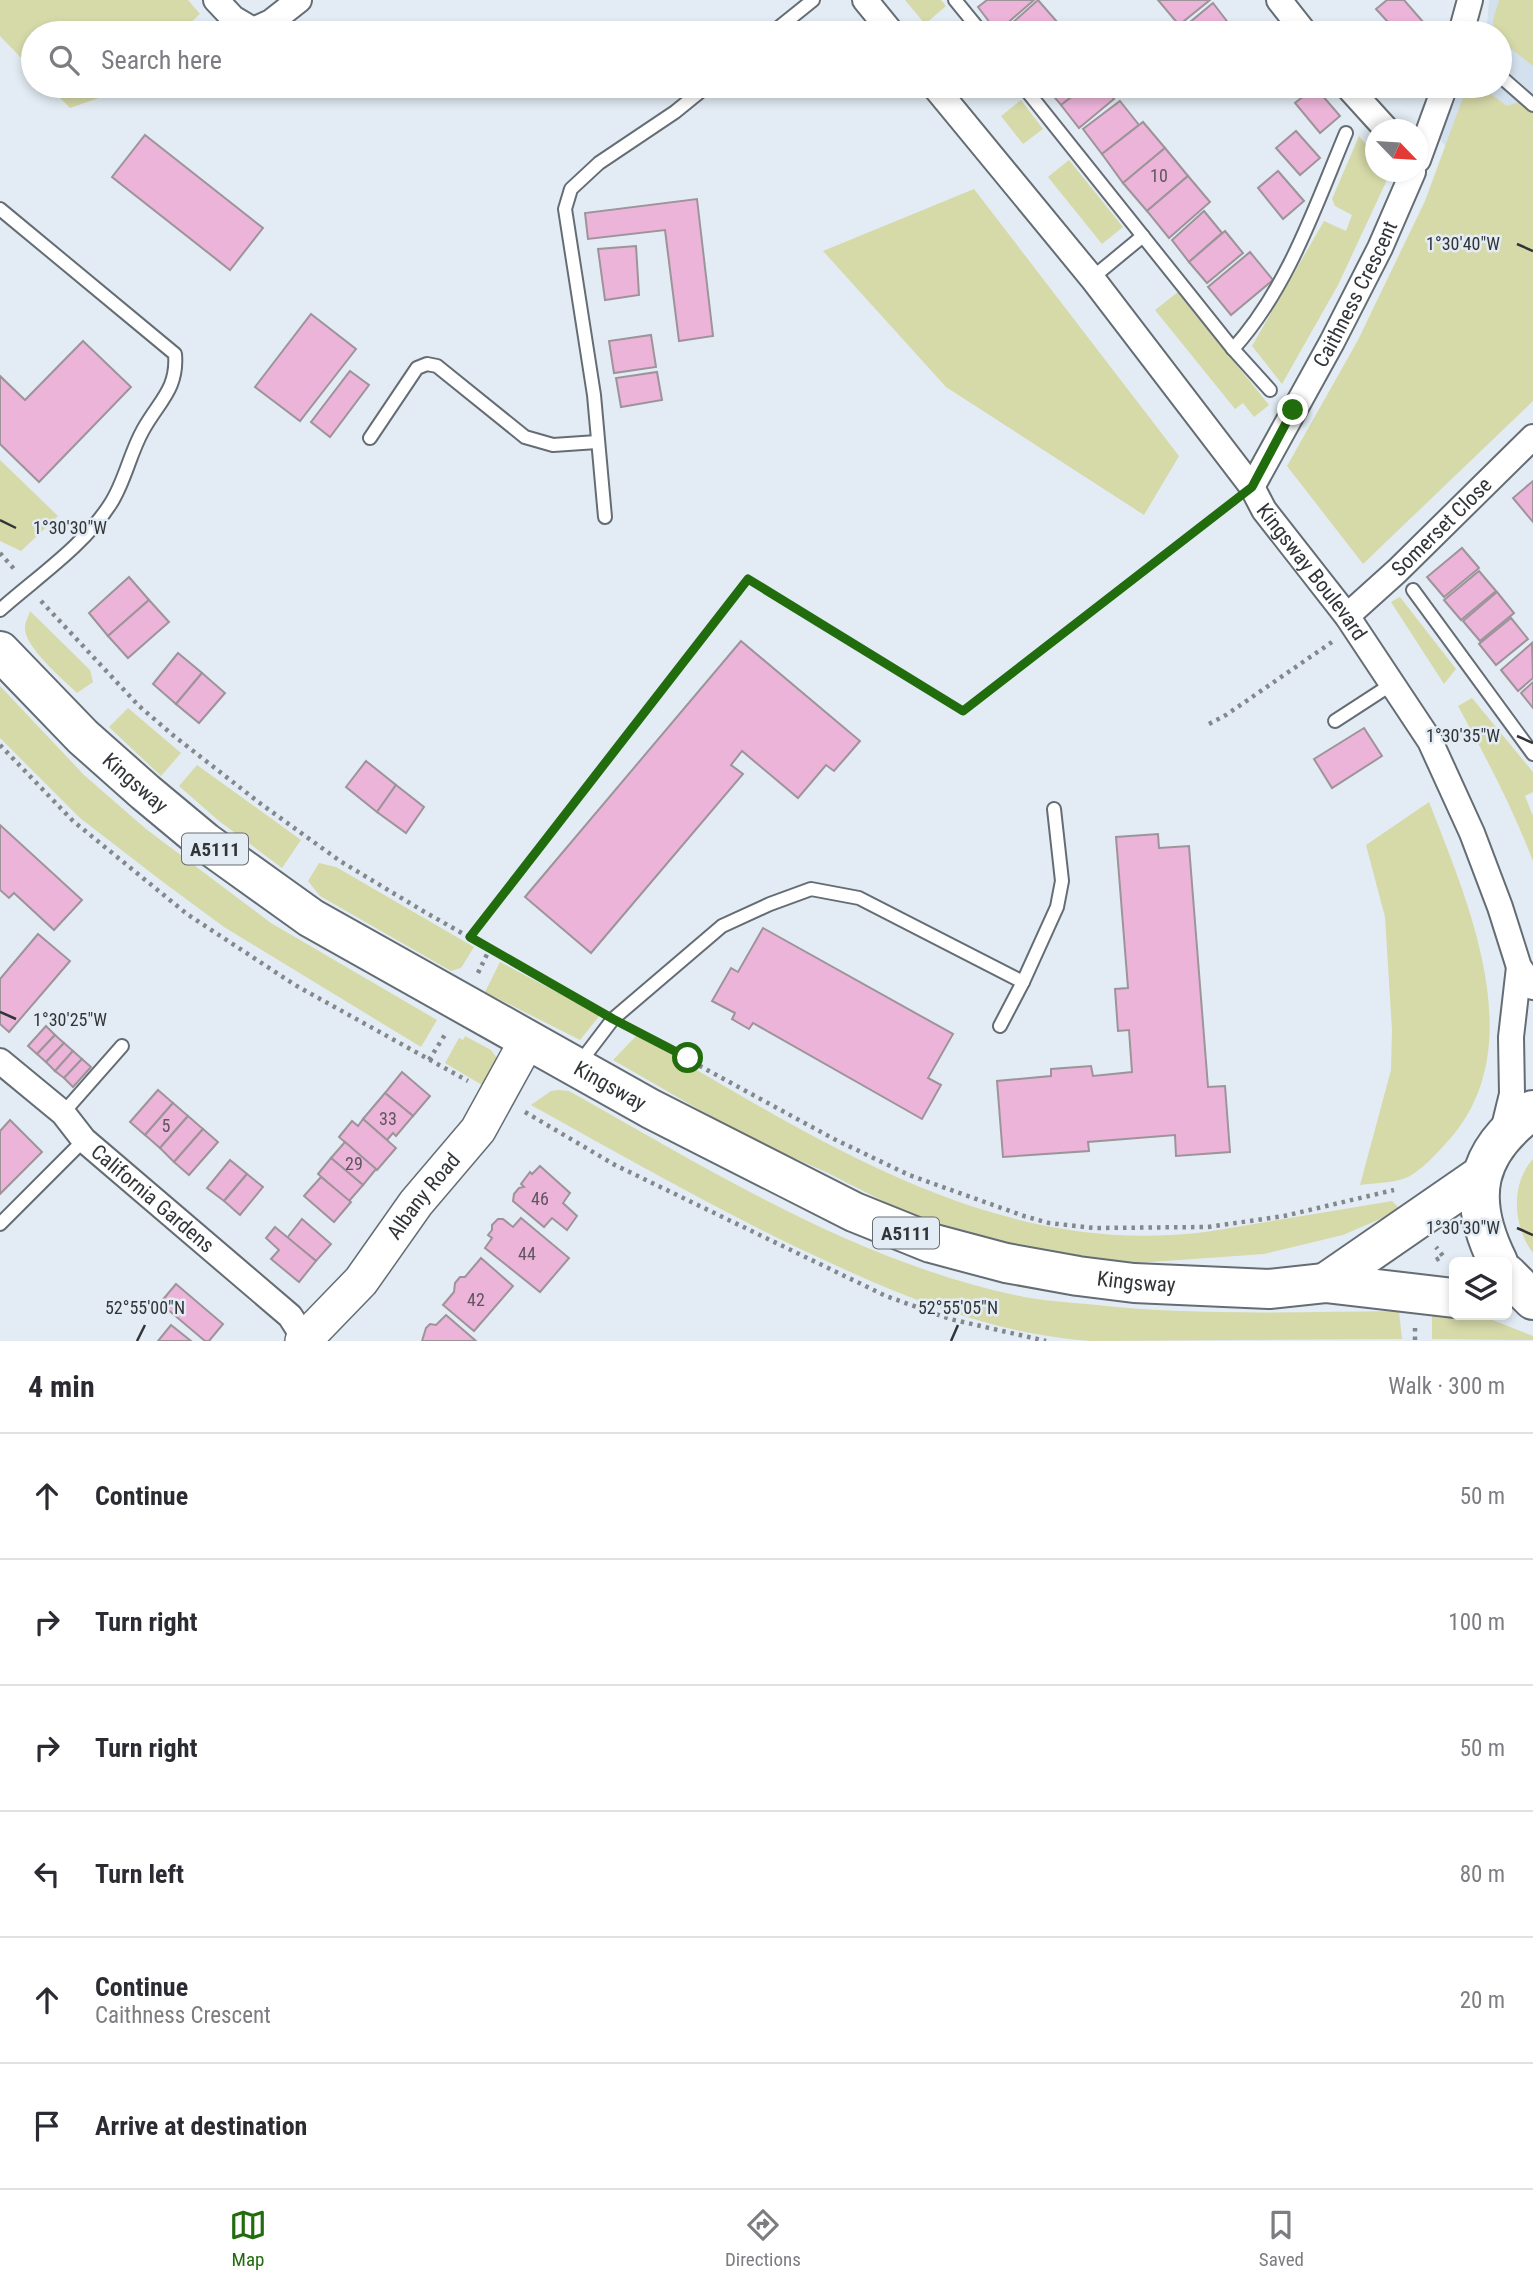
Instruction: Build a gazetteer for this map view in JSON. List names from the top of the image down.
{
  "streets": {
    "highway": ["Kingsway", "A5111"],
    "street": [
      "Caithness Crescent",
      "Somerset Close",
      "Kingsway Boulevard",
      "Albany Road",
      "California Gardens"
    ]
  },
  "crossings": [
    ["Caithness Crescent", "Kingsway Boulevard"],
    ["Somerset Close", "Kingsway Boulevard"],
    ["Kingsway", "A5111"],
    ["Kingsway", "Albany Road"],
    ["Albany Road", "California Gardens"]
  ],
  "house_numbers": [
    "10",
    "33",
    "5",
    "29",
    "46",
    "44",
    "42"
  ],
  "north": "bottom right",
  "page": {
    "search": "Search here",
    "heading": ["4 min", "Walk · 300 m"],
    "list": [
      ["Continue", "50 m"],
      ["Turn right", "100 m"],
      ["Turn right", "50 m"],
      ["Turn left", "80 m"],
      ["Continue", "Caithness Crescent", "20 m"],
      "Arrive at destination"
    ],
    "nav": ["Map", "Directions", "Saved"]
  },
  "coordinates": [
    "1°30'40\"W",
    "1°30'30\"W",
    "1°30'35\"W",
    "1°30'25\"W",
    "52°55'00\"N",
    "52°55'05\"N"
  ]
}
